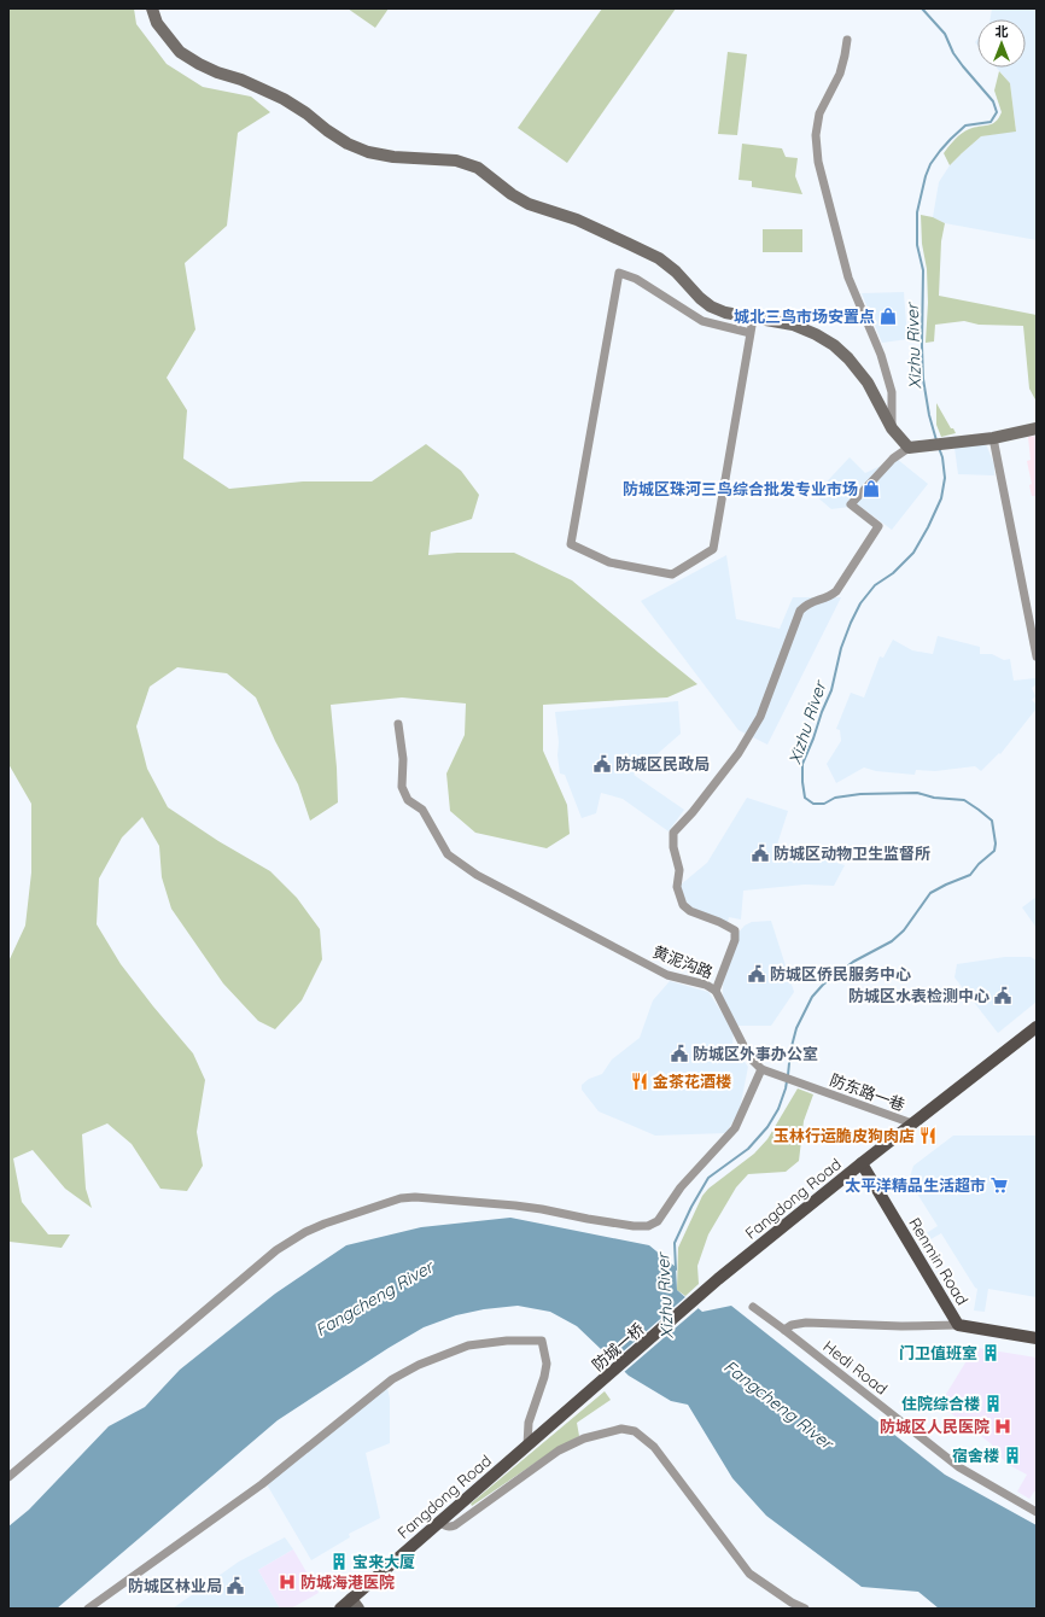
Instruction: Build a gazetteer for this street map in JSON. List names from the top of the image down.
{
  "streets": {
    "main road": ["Fangdong Road", "Renmin Road", "防城一桥"],
    "street": ["黄泥沟路", "防东路一巷", "Hedi Road"]
  },
  "crossings": [
    ["黄泥沟路", "防东路一巷"],
    ["防东路一巷", "Fangdong Road"],
    ["Fangdong Road", "Renmin Road"],
    ["Fangdong Road", "防城一桥"],
    ["Renmin Road", "Hedi Road"]
  ],
  "water": ["Xizhu River", "Fangcheng River"],
  "places": {
    "shop": ["城北三鸟市场安置点", "防城区珠河三鸟综合批发专业市场"],
    "public building": [
      "防城区民政局",
      "防城区动物卫生监督所",
      "防城区侨民服务中心",
      "防城区水表检测中心",
      "防城区外事办公室",
      "防城区林业局"
    ],
    "restaurant": ["金茶花酒楼", "玉林行运脆皮狗肉店"],
    "supermarket": ["太平洋精品生活超市"],
    "building": [
      "门卫值班室",
      "住院综合楼",
      "宿舍楼",
      "宝来大厦"
    ],
    "hospital": ["防城区人民医院", "防城海港医院"]
  },
  "north": "top"
}
